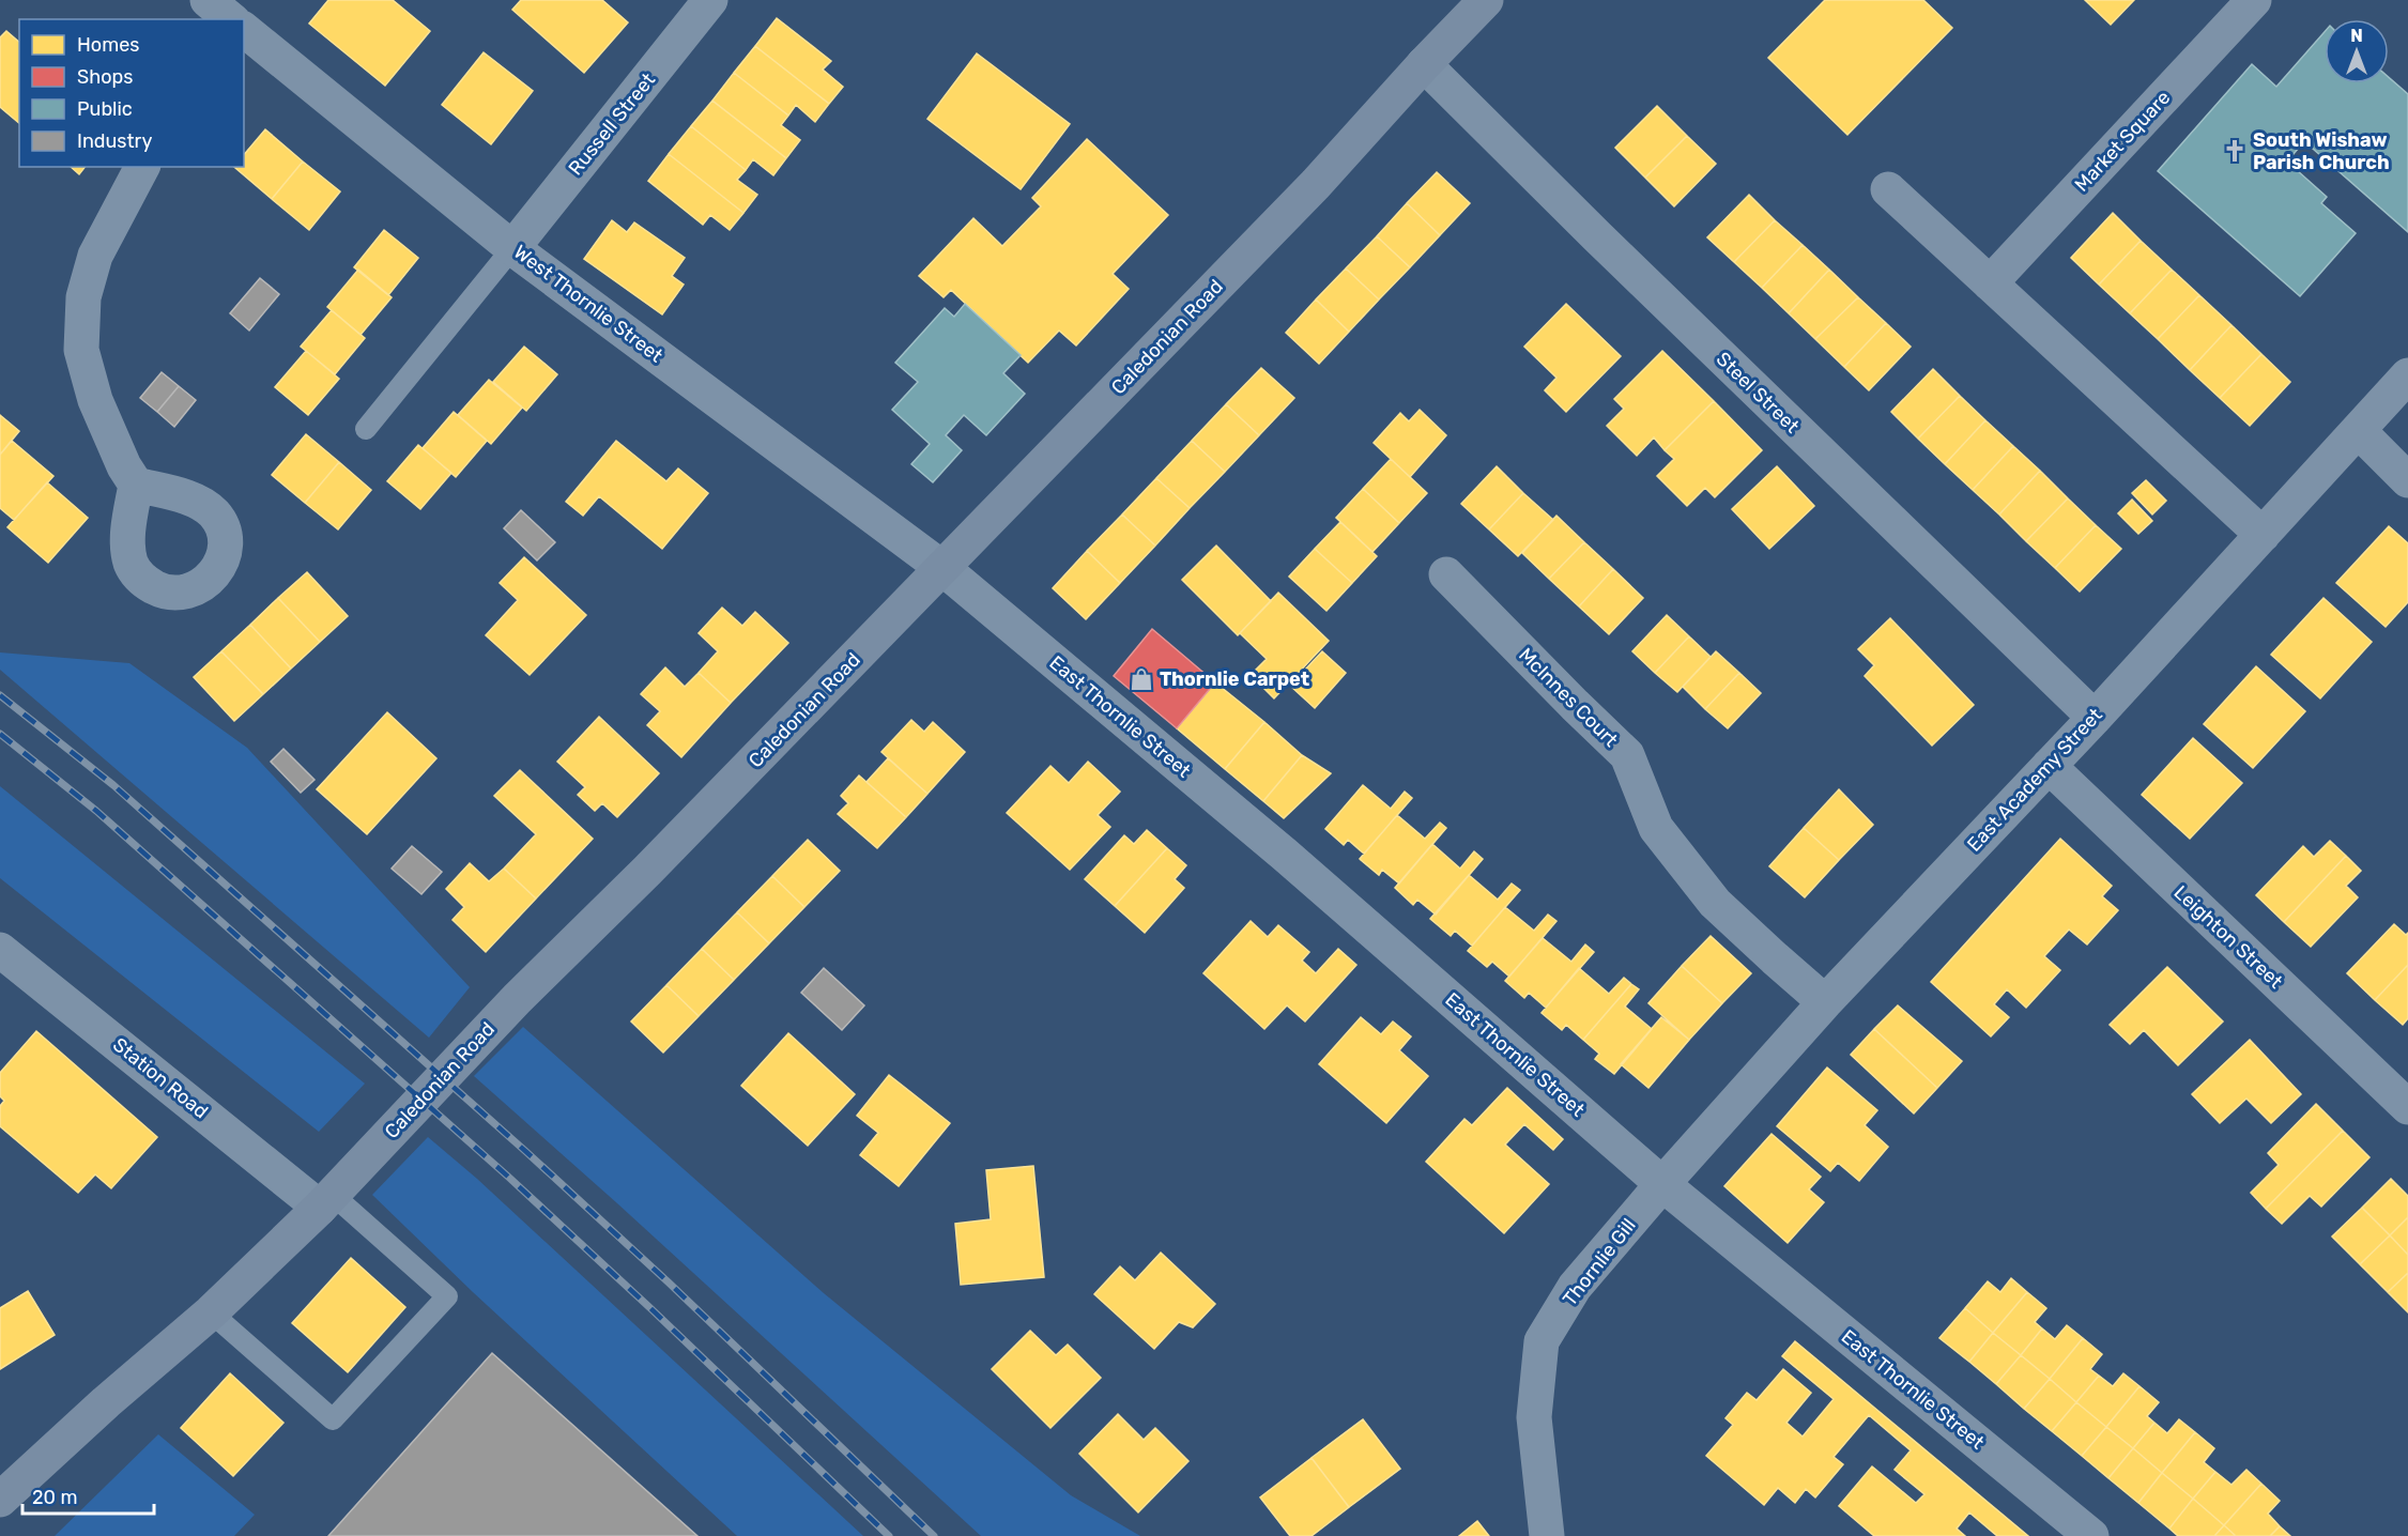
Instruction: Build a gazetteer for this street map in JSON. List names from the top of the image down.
{
  "streets": {
    "main road": ["Caledonian Road"],
    "street": [
      "Russell Street",
      "Market Square",
      "West Thornlie Street",
      "Steel Street",
      "McInnes Court",
      "East Thornlie Street",
      "East Academy Street",
      "Leighton Street",
      "Station Road",
      "Thornlie Gill"
    ]
  },
  "crossings": [
    ["Russell Street", "West Thornlie Street"],
    ["West Thornlie Street", "Caledonian Road"],
    ["West Thornlie Street", "East Thornlie Street"],
    ["Caledonian Road", "Steel Street"],
    ["Caledonian Road", "East Thornlie Street"],
    ["Caledonian Road", "Station Road"],
    ["Steel Street", "East Academy Street"],
    ["McInnes Court", "East Academy Street"],
    ["East Thornlie Street", "East Academy Street"],
    ["East Thornlie Street", "Thornlie Gill"],
    ["East Academy Street", "Leighton Street"],
    ["East Academy Street", "Thornlie Gill"]
  ],
  "places": {
    "church": ["South Wishaw Parish Church"],
    "shop": ["Thornlie Carpet"]
  },
  "legend": [
    "Homes",
    "Shops",
    "Public",
    "Industry"
  ],
  "scale_bar": "20 m",
  "north": "top"
}
